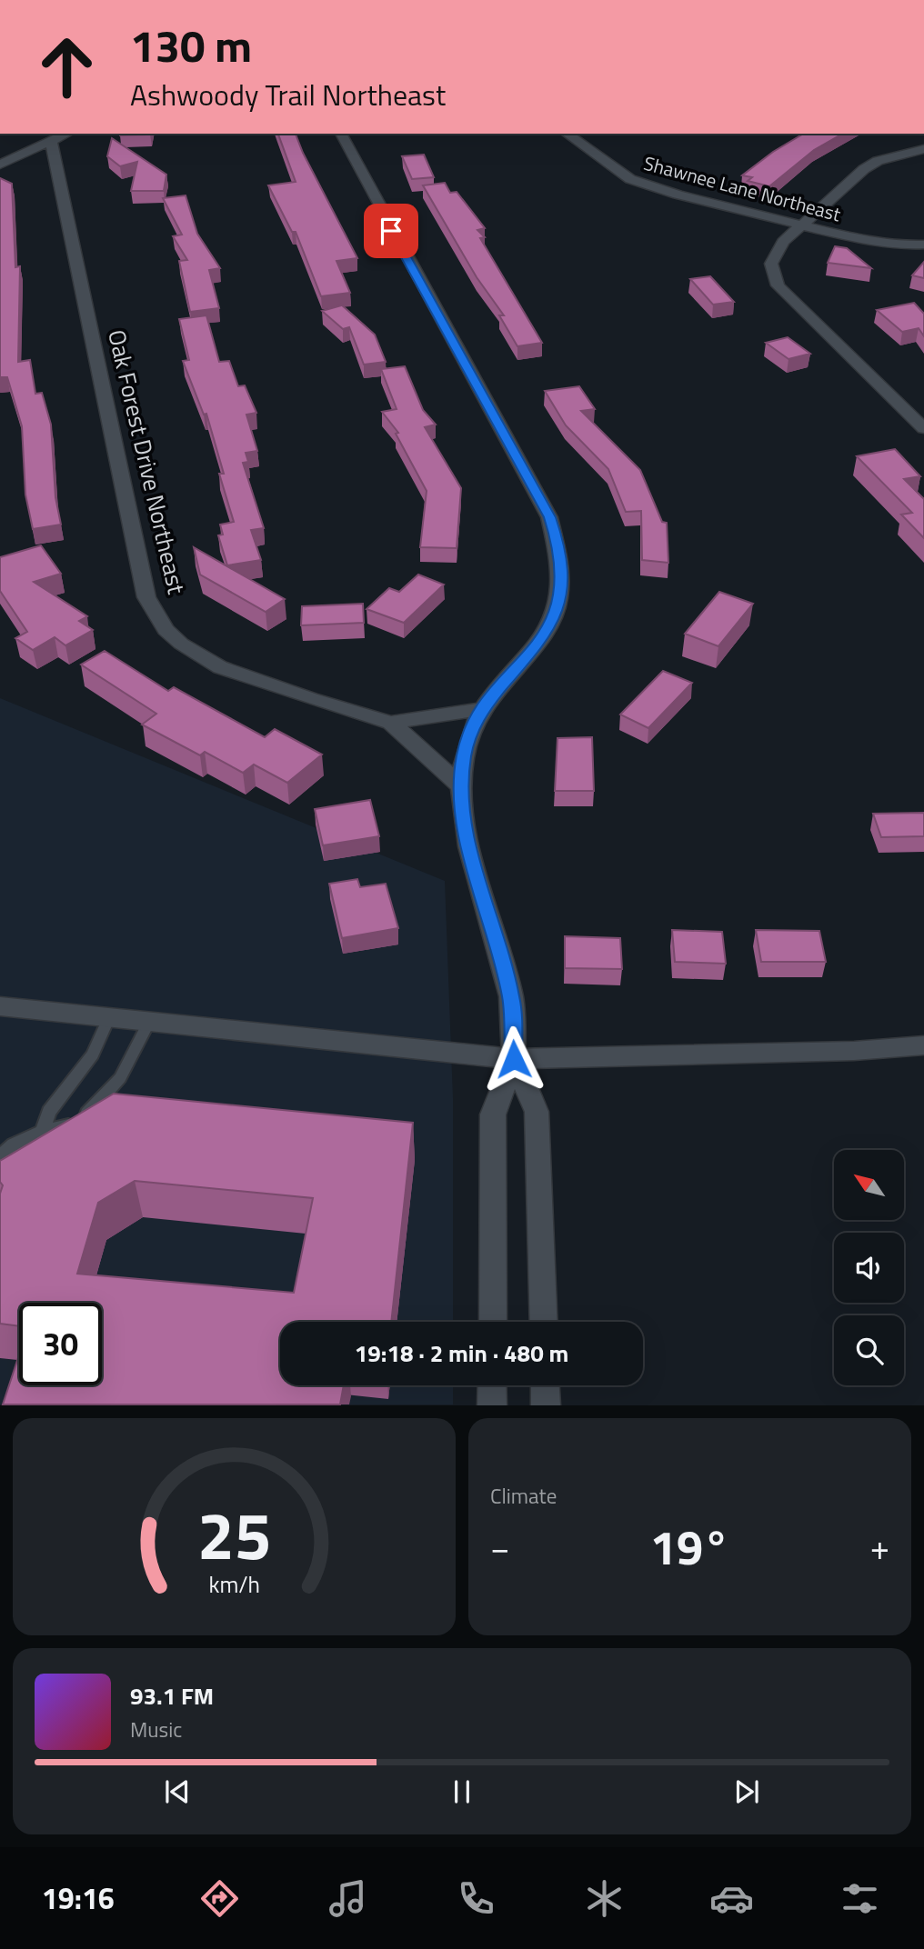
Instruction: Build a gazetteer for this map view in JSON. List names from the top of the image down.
{
  "streets": {
    "street": ["Shawnee Lane Northeast", "Oak Forest Drive Northeast"]
  },
  "north": "top left",
  "page": {
    "turn": ["130 m", "Ashwoody Trail Northeast"],
    "limit": "30",
    "trip": "19:18 · 2 min · 480 m",
    "tile": "Climate",
    "heat": ["−", "19°", "+"],
    "song": ["93.1 FM", "Music"],
    "tabs": "19:16",
    "gauge": ["25", "km/h"]
  }
}
